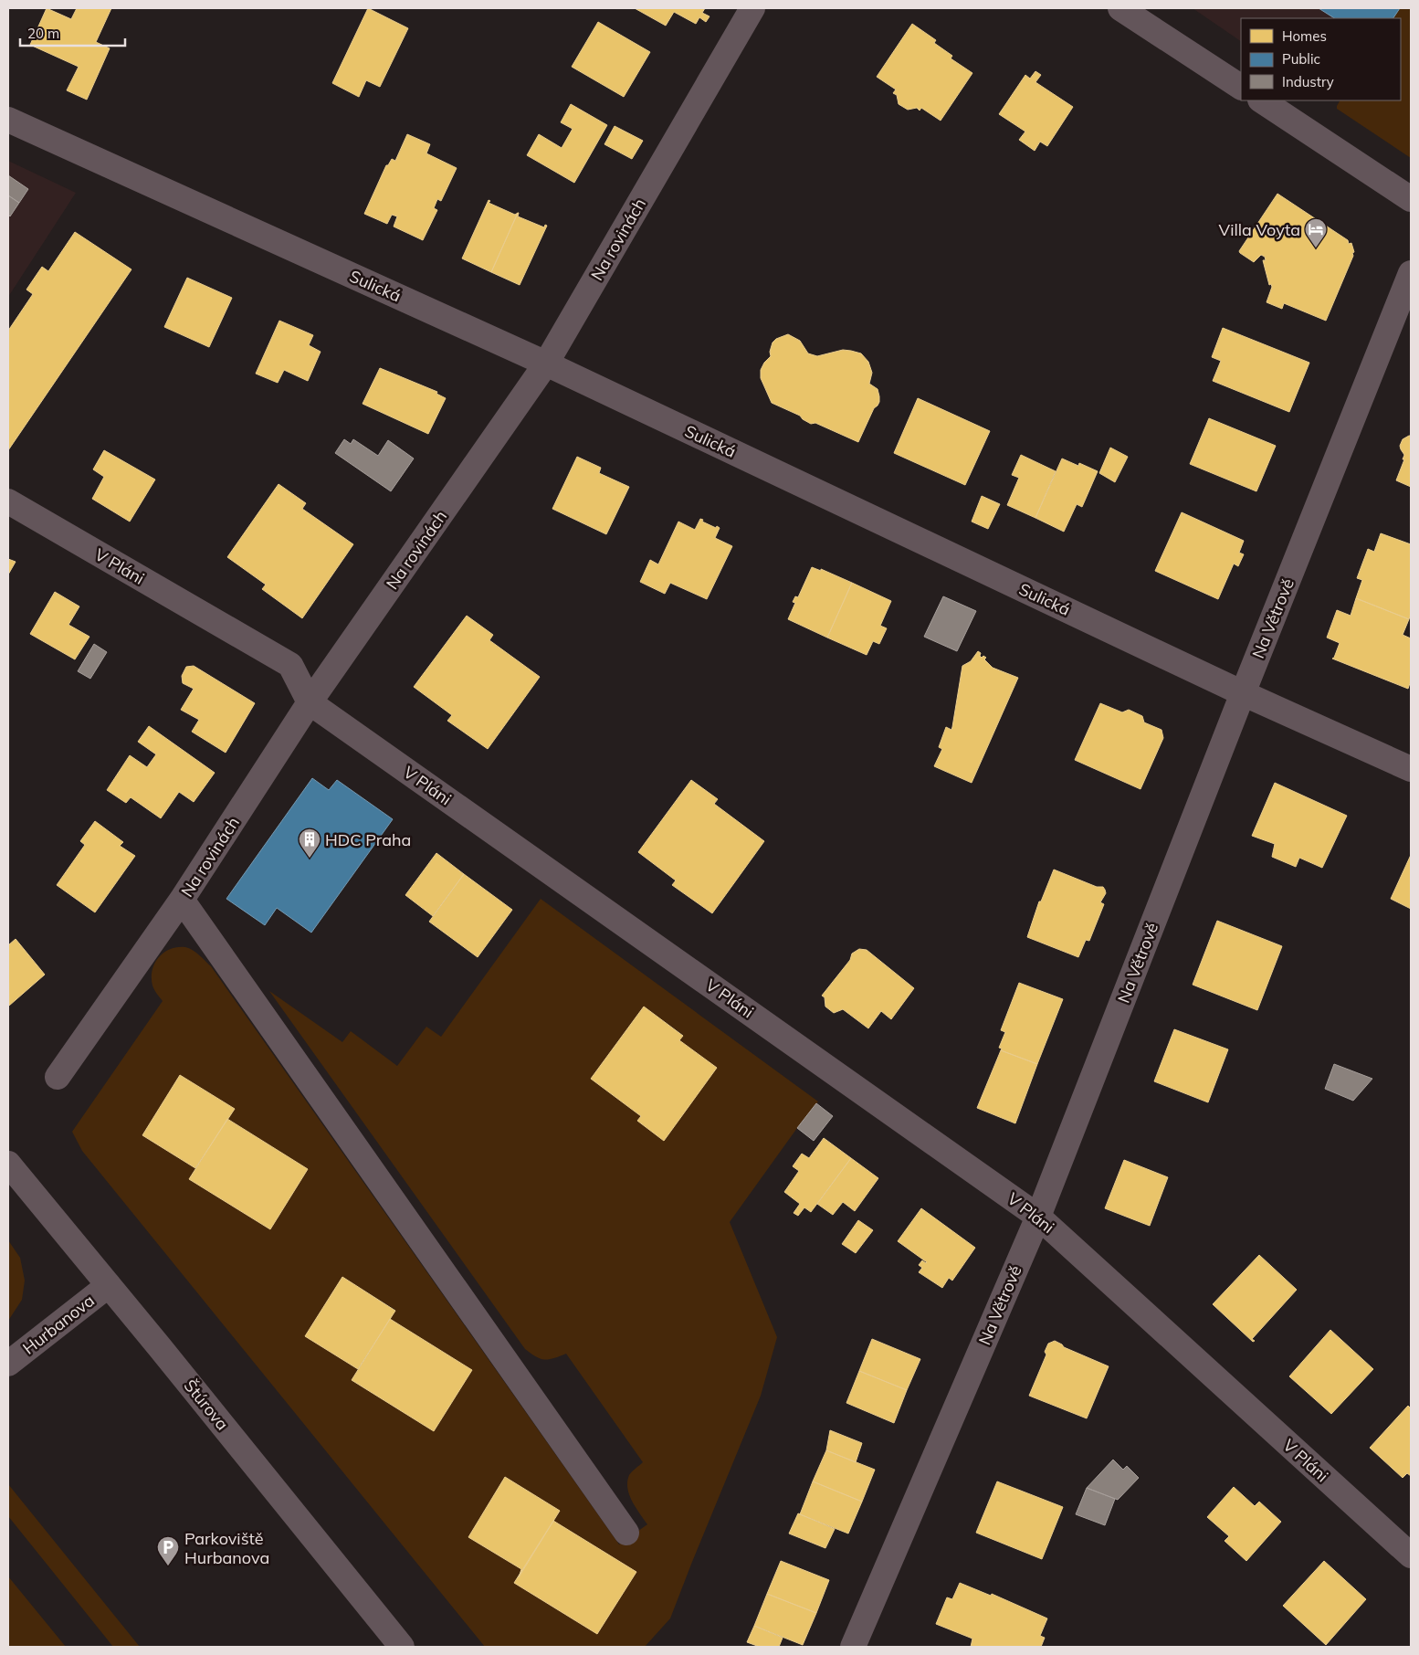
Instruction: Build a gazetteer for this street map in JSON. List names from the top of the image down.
{
  "streets": {
    "street": [
      "Na rovinách",
      "Sulická",
      "V Pláni",
      "Na Větrově",
      "Hurbanova",
      "Štúrova"
    ]
  },
  "crossings": [
    ["Na rovinách", "Sulická"],
    ["Na rovinách", "V Pláni"],
    ["Sulická", "Na Větrově"],
    ["V Pláni", "Na Větrově"],
    ["Hurbanova", "Štúrova"]
  ],
  "places": {
    "hotel": ["Villa Voyta"],
    "building": ["HDC Praha"],
    "parking": ["Parkoviště Hurbanova"]
  },
  "legend": ["Homes", "Public", "Industry"],
  "scale_bar": "20 m"
}
